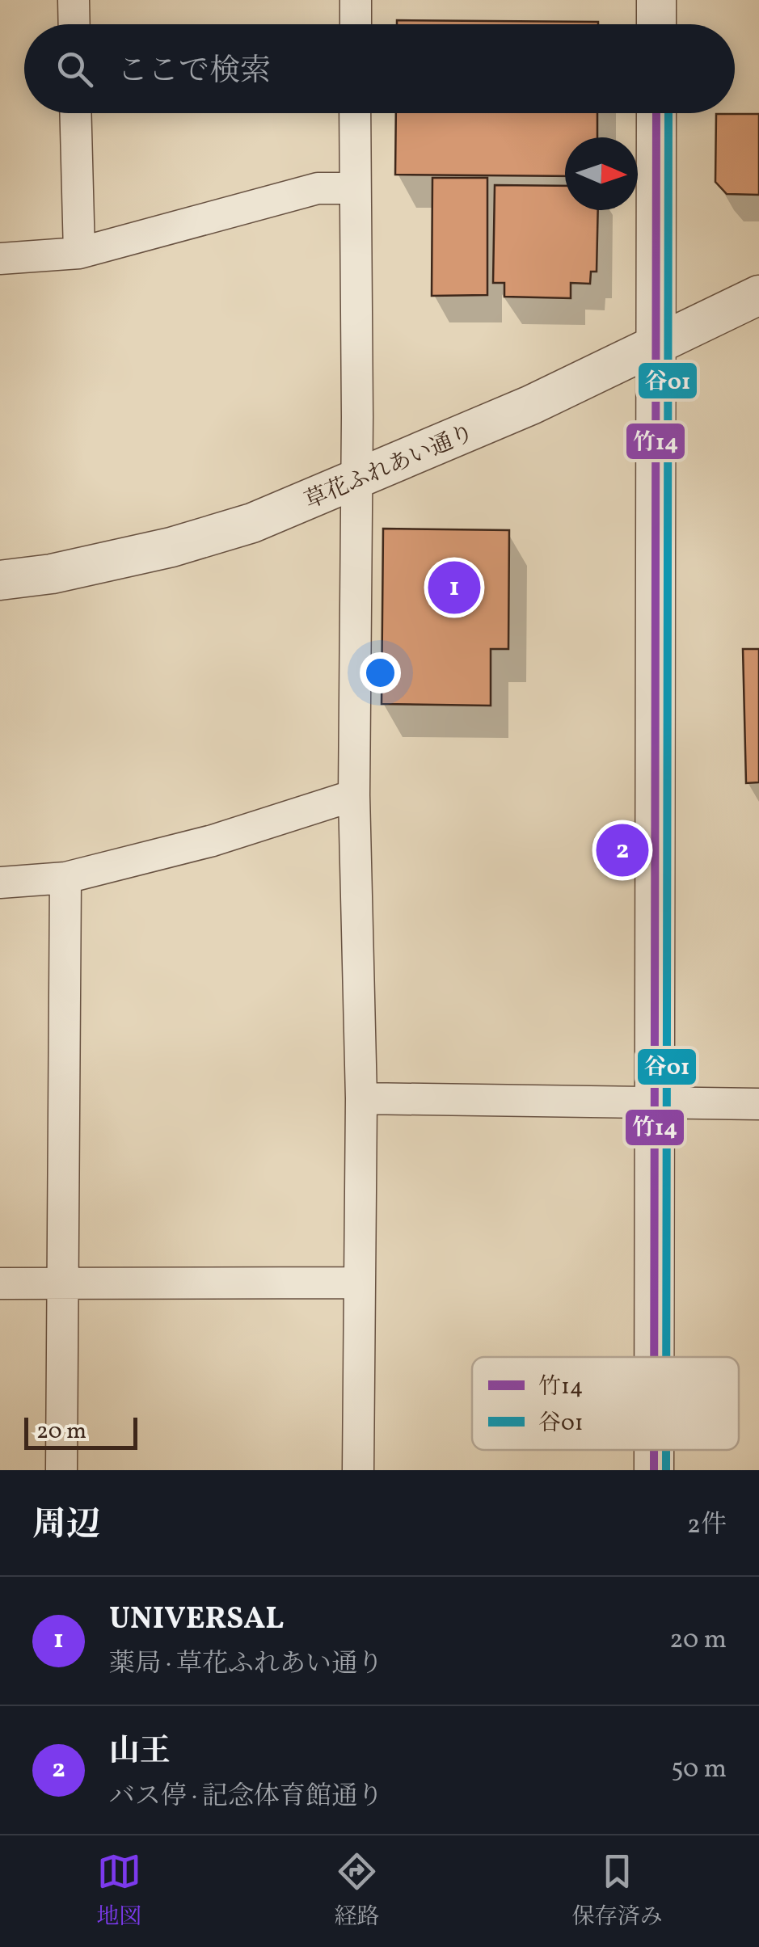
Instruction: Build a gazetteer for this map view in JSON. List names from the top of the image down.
{
  "streets": {
    "street": ["草花ふれあい通り"]
  },
  "lines": ["transit line 竹14", "transit line 谷01"],
  "legend": ["竹14", "谷01"],
  "scale_bar": "20 m",
  "north": "right",
  "page": {
    "search": "ここで検索",
    "pins": ["1", "2"],
    "scale": "20 m",
    "heading": ["周辺", "2件"],
    "list": [
      {
        "mark": "1",
        "name": "UNIVERSAL",
        "note": "薬局 · 草花ふれあい通り",
        "value": "20 m"
      },
      {
        "mark": "2",
        "name": "山王",
        "note": "バス停 · 記念体育館通り",
        "value": "50 m"
      }
    ],
    "nav": ["地図", "経路", "保存済み"]
  }
}
